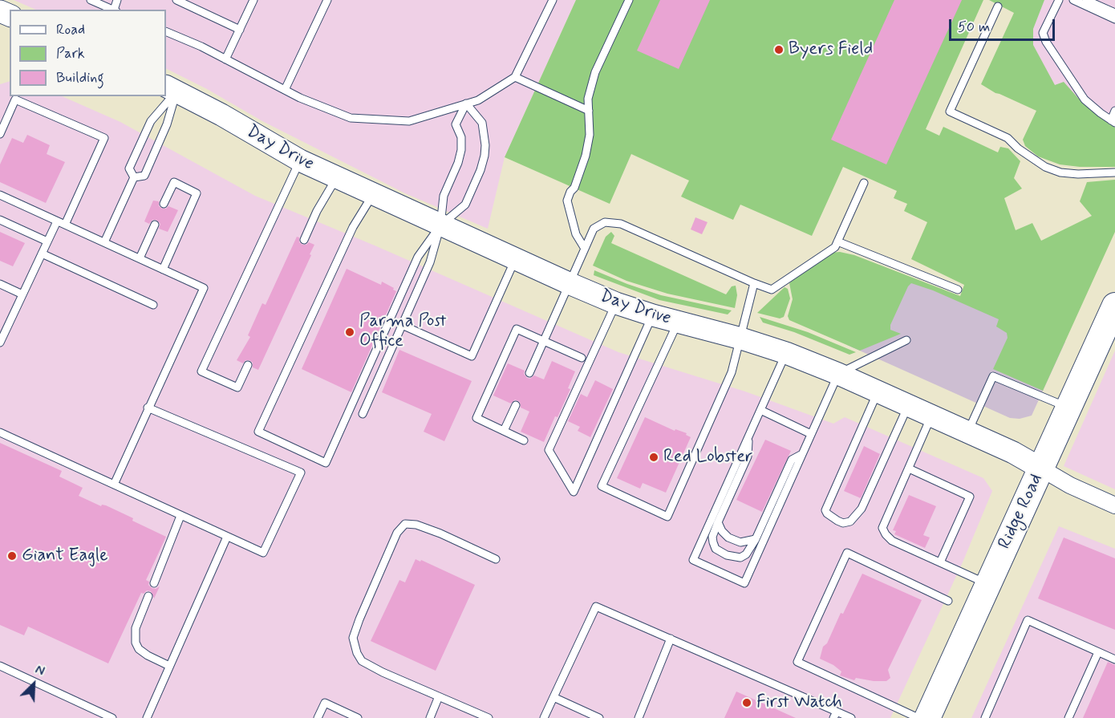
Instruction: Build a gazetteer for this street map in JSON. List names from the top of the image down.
{
  "streets": {
    "main road": ["Ridge Road"],
    "street": ["Day Drive"]
  },
  "crossings": [
    ["Day Drive", "Ridge Road"]
  ],
  "places": [
    "Byers Field",
    "Parma Post Office",
    "Red Lobster",
    "Giant Eagle",
    "First Watch"
  ],
  "legend": ["Road", "Park", "Building"],
  "scale_bar": "50 m",
  "north": "top right"
}
